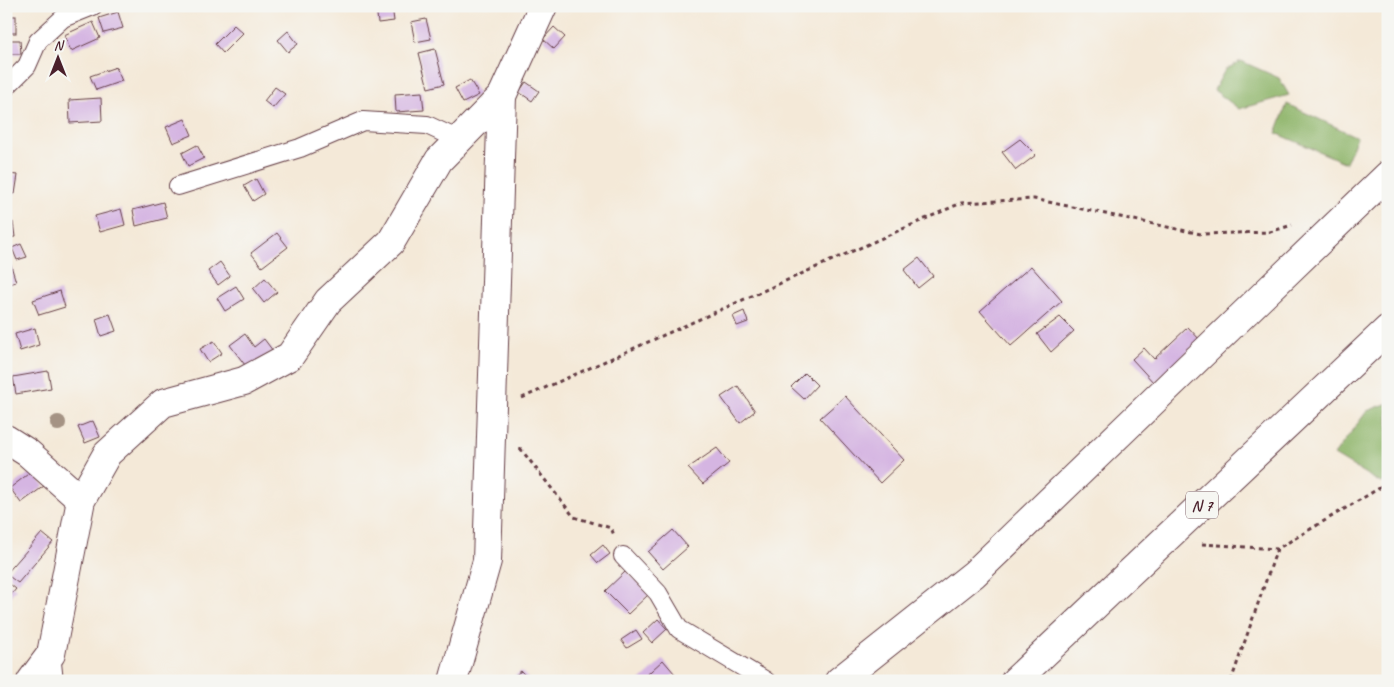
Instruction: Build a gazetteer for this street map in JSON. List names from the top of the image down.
{
  "streets": {
    "main road": ["N 7"]
  },
  "north": "top"
}
